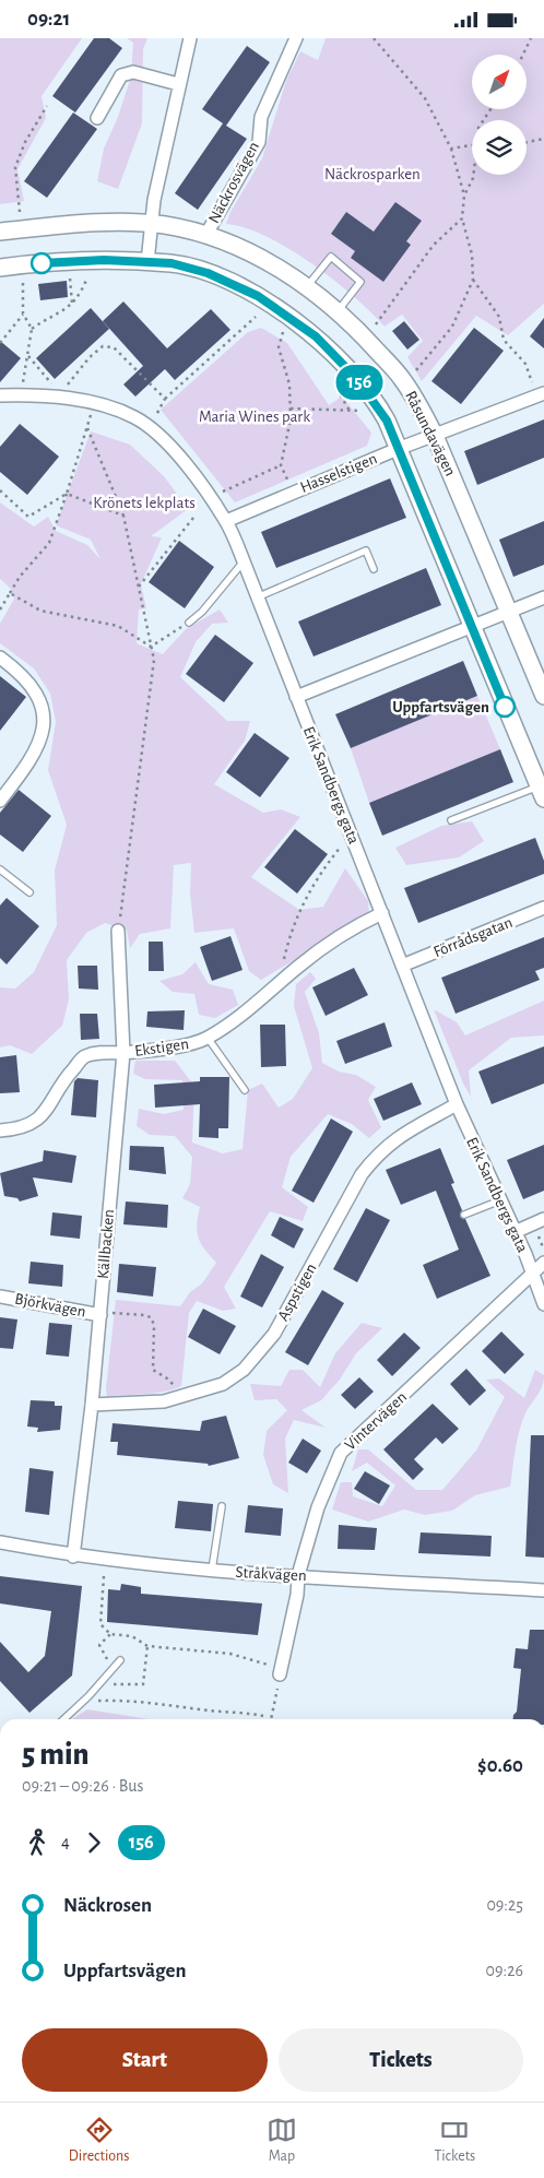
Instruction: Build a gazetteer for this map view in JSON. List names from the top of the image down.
{
  "streets": {
    "street": [
      "Näckrosvägen",
      "Råsundavägen",
      "Hasselstigen",
      "Erik Sandbergs gata",
      "Förrådsgatan",
      "Ekstigen",
      "Källbacken",
      "Aspstigen",
      "Björkvägen",
      "Vintervägen",
      "Stråkvägen"
    ]
  },
  "crossings": [
    ["Näckrosvägen", "Råsundavägen"],
    ["Råsundavägen", "Hasselstigen"],
    ["Hasselstigen", "Erik Sandbergs gata"],
    ["Erik Sandbergs gata", "Förrådsgatan"],
    ["Erik Sandbergs gata", "Ekstigen"],
    ["Erik Sandbergs gata", "Aspstigen"],
    ["Erik Sandbergs gata", "Vintervägen"],
    ["Ekstigen", "Källbacken"],
    ["Källbacken", "Aspstigen"],
    ["Källbacken", "Björkvägen"],
    ["Källbacken", "Stråkvägen"],
    ["Vintervägen", "Stråkvägen"]
  ],
  "parks": ["Näckrosparken", "Maria Wines park", "Krönets lekplats"],
  "places": ["Uppfartsvägen"],
  "lines": ["bus line 156"],
  "north": "top right",
  "page": {
    "status": "09:21",
    "on_map": "156",
    "heading": ["5 min", "09:21 – 09:26 · Bus", "$0.60"],
    "legs": ["4", "156"],
    "list": [
      {
        "name": "Näckrosen",
        "value": "09:25"
      },
      {
        "name": "Uppfartsvägen",
        "value": "09:26"
      }
    ],
    "buttons": ["Start", "Tickets"],
    "tabs": ["Directions", "Map", "Tickets"]
  }
}
